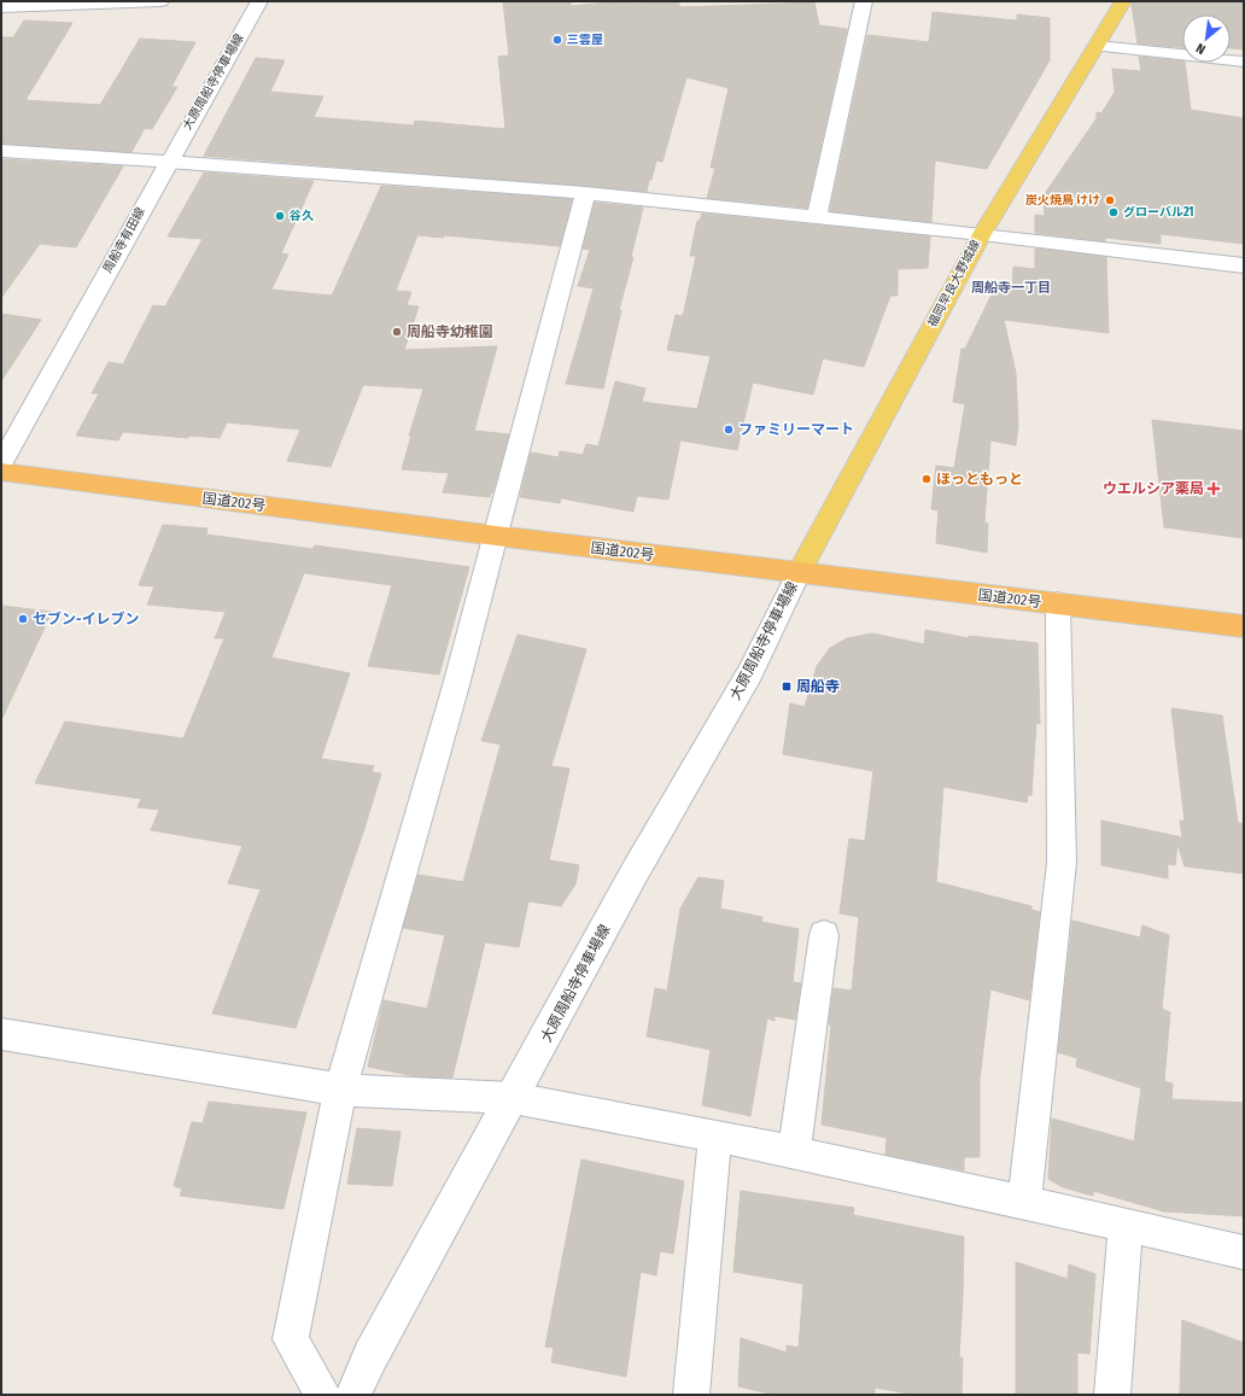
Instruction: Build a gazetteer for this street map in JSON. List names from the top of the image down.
{
  "streets": {
    "highway": ["国道202号"],
    "main road": ["福岡早良大野城線"],
    "street": ["大原周船寺停車場線", "周船寺有田線"]
  },
  "crossings": [
    ["大原周船寺停車場線", "周船寺有田線"],
    ["大原周船寺停車場線", "福岡早良大野城線"],
    ["大原周船寺停車場線", "国道202号"],
    ["福岡早良大野城線", "国道202号"]
  ],
  "districts": ["周船寺一丁目"],
  "places": {
    "other": [
      "三雲屋",
      "炭火焼鳥 けけ",
      "グローバル21",
      "谷久",
      "周船寺幼稚園",
      "ファミリーマート",
      "ほっともっと",
      "セブン-イレブン"
    ],
    "health": ["ウエルシア薬局"],
    "transit": ["周船寺"]
  },
  "north": "bottom left"
}
